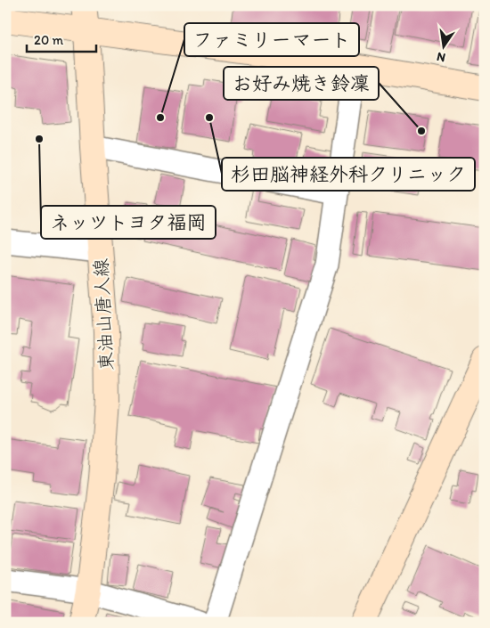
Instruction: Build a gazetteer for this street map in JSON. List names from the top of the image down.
{
  "streets": {
    "street": ["東油山唐人線"]
  },
  "places": [
    "ファミリーマート",
    "杉田脳神経外科クリニック",
    "お好み焼き鈴凜",
    "ネッツトヨタ福岡"
  ],
  "scale_bar": "20 m",
  "north": "bottom"
}
